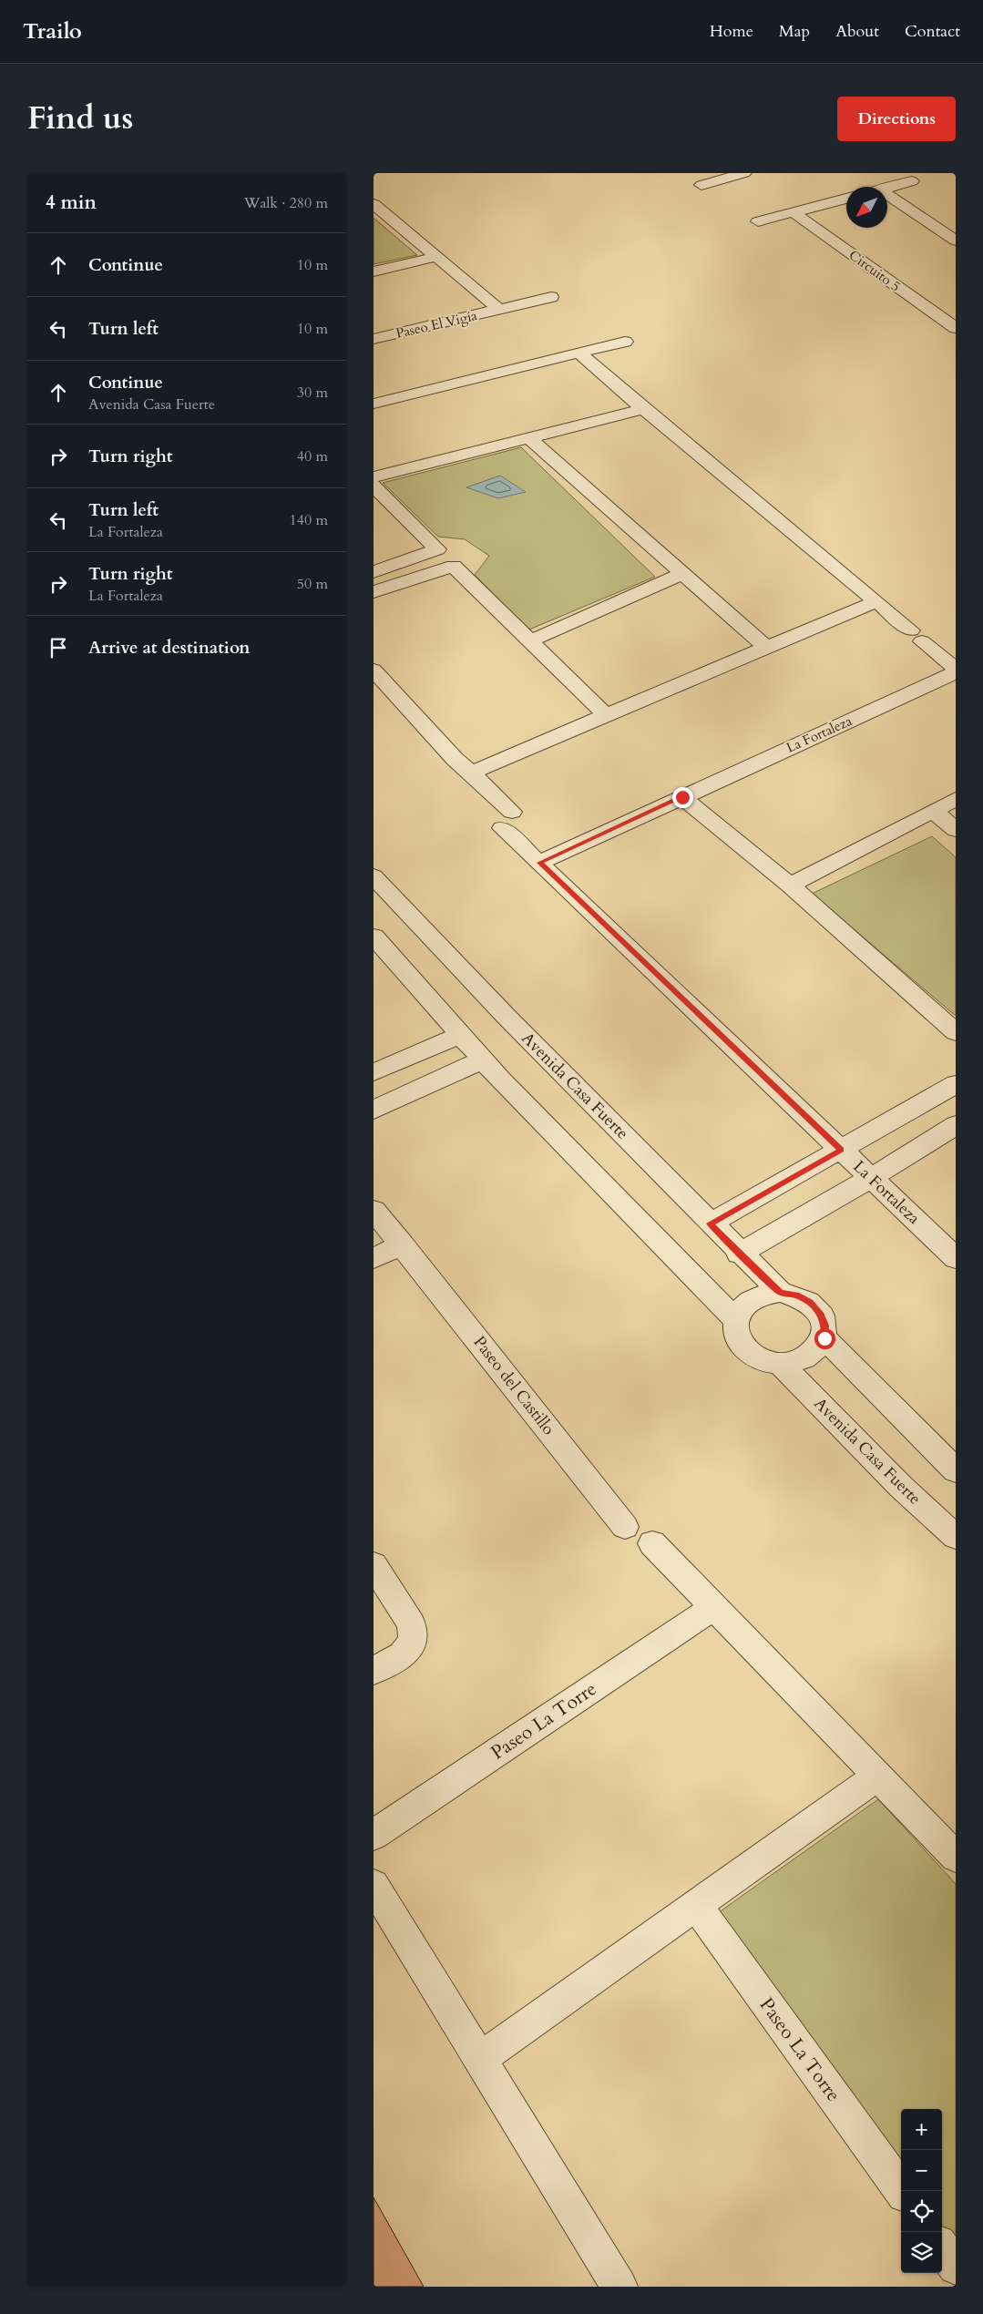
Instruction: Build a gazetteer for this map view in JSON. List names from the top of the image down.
{
  "streets": {
    "street": [
      "Circuito 5",
      "Paseo El Vigía",
      "La Fortaleza",
      "Avenida Casa Fuerte",
      "Paseo del Castillo",
      "Paseo La Torre"
    ]
  },
  "north": "bottom left",
  "page": {
    "header": "Trailo",
    "nav": [
      "Home",
      "Map",
      "About",
      "Contact"
    ],
    "title": "Find us",
    "buttons": "Directions",
    "heading": ["4 min", "Walk · 280 m"],
    "list": [
      ["Continue", "10 m"],
      ["Turn left", "10 m"],
      ["Continue", "Avenida Casa Fuerte", "30 m"],
      ["Turn right", "40 m"],
      ["Turn left", "La Fortaleza", "140 m"],
      ["Turn right", "La Fortaleza", "50 m"],
      "Arrive at destination"
    ],
    "map_buttons": ["+", "−"]
  }
}
